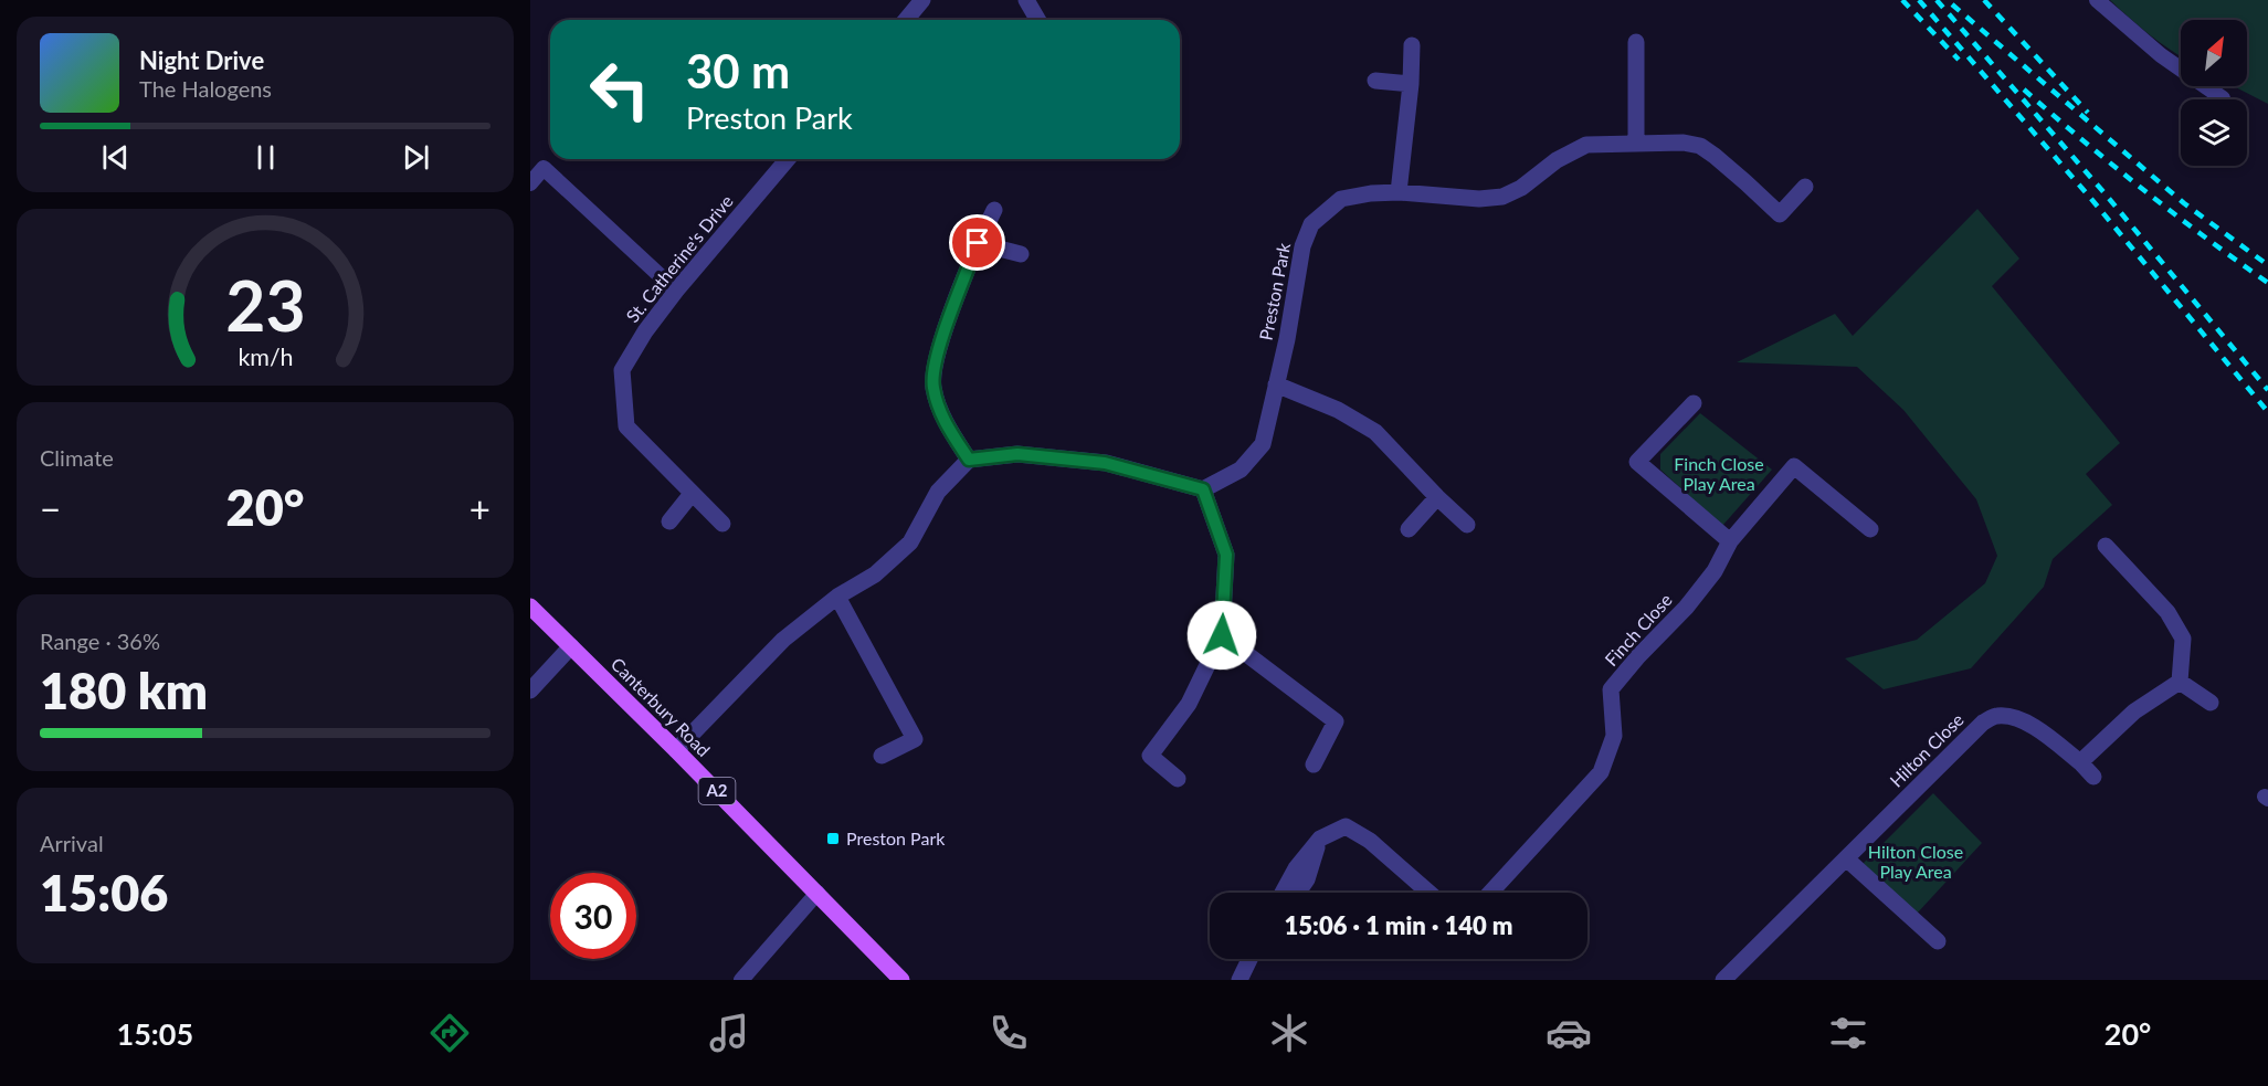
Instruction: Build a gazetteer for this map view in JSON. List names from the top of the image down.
{
  "streets": {
    "main road": ["Canterbury Road", "A2"],
    "street": [
      "St. Catherine's Drive",
      "Preston Park",
      "Finch Close",
      "Hilton Close"
    ]
  },
  "parks": ["Finch Close Play Area", "Hilton Close Play Area"],
  "places": {
    "transit": ["Preston Park"]
  },
  "north": "top right",
  "page": {
    "turn": ["30 m", "Preston Park"],
    "song": ["Night Drive", "The Halogens"],
    "tile": [
      "Climate",
      ["Range · 36%", "180 km"],
      ["Arrival", "15:06"]
    ],
    "heat": ["−", "20°", "+"],
    "limit": "30",
    "trip": "15:06 · 1 min · 140 m",
    "tabs": ["15:05", "20°"],
    "gauge": ["23", "km/h"]
  }
}
